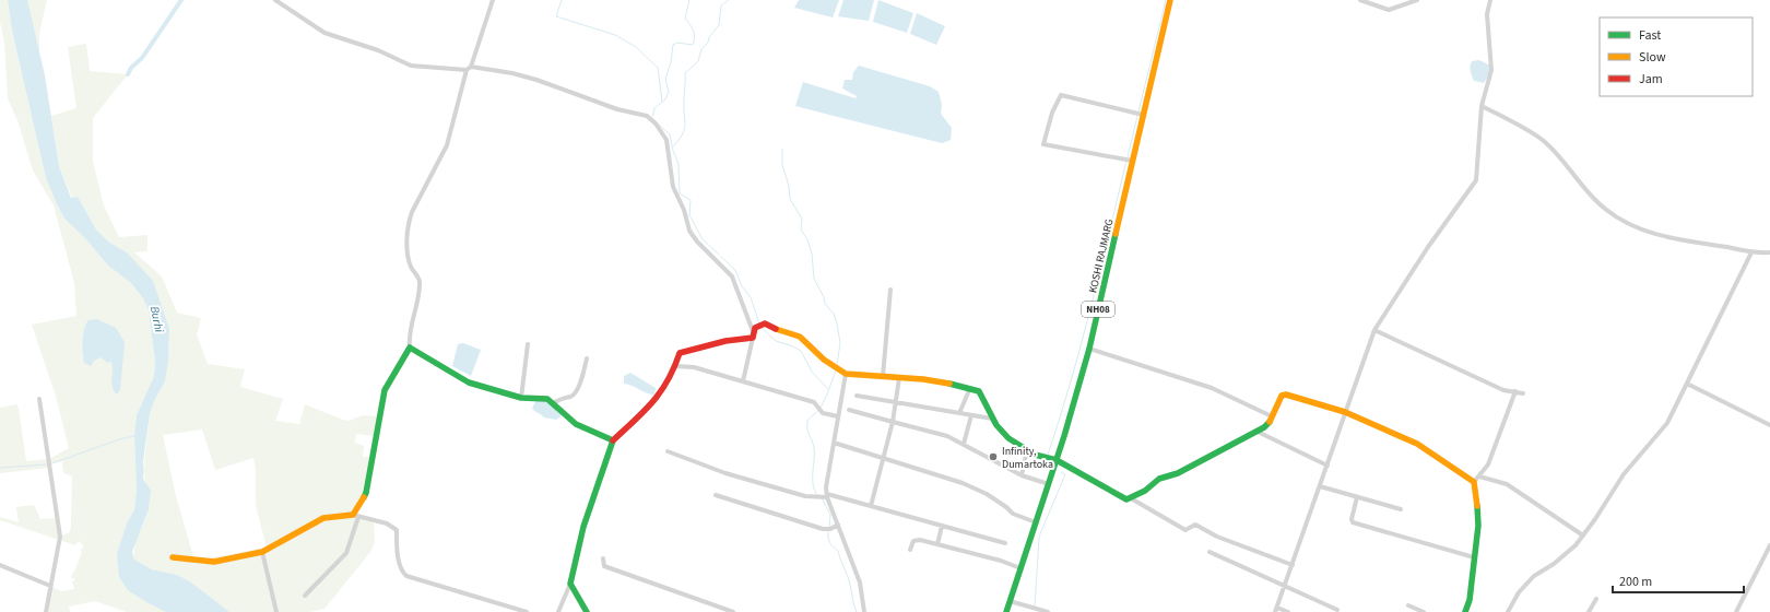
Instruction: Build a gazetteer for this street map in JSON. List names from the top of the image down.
{
  "streets": {
    "street": ["KOSHI RAJMARG", "NH08"]
  },
  "water": ["Burhi"],
  "places": ["Infinity, Dumartoka"],
  "legend": ["Fast", "Slow", "Jam"],
  "scale_bar": "200 m"
}
